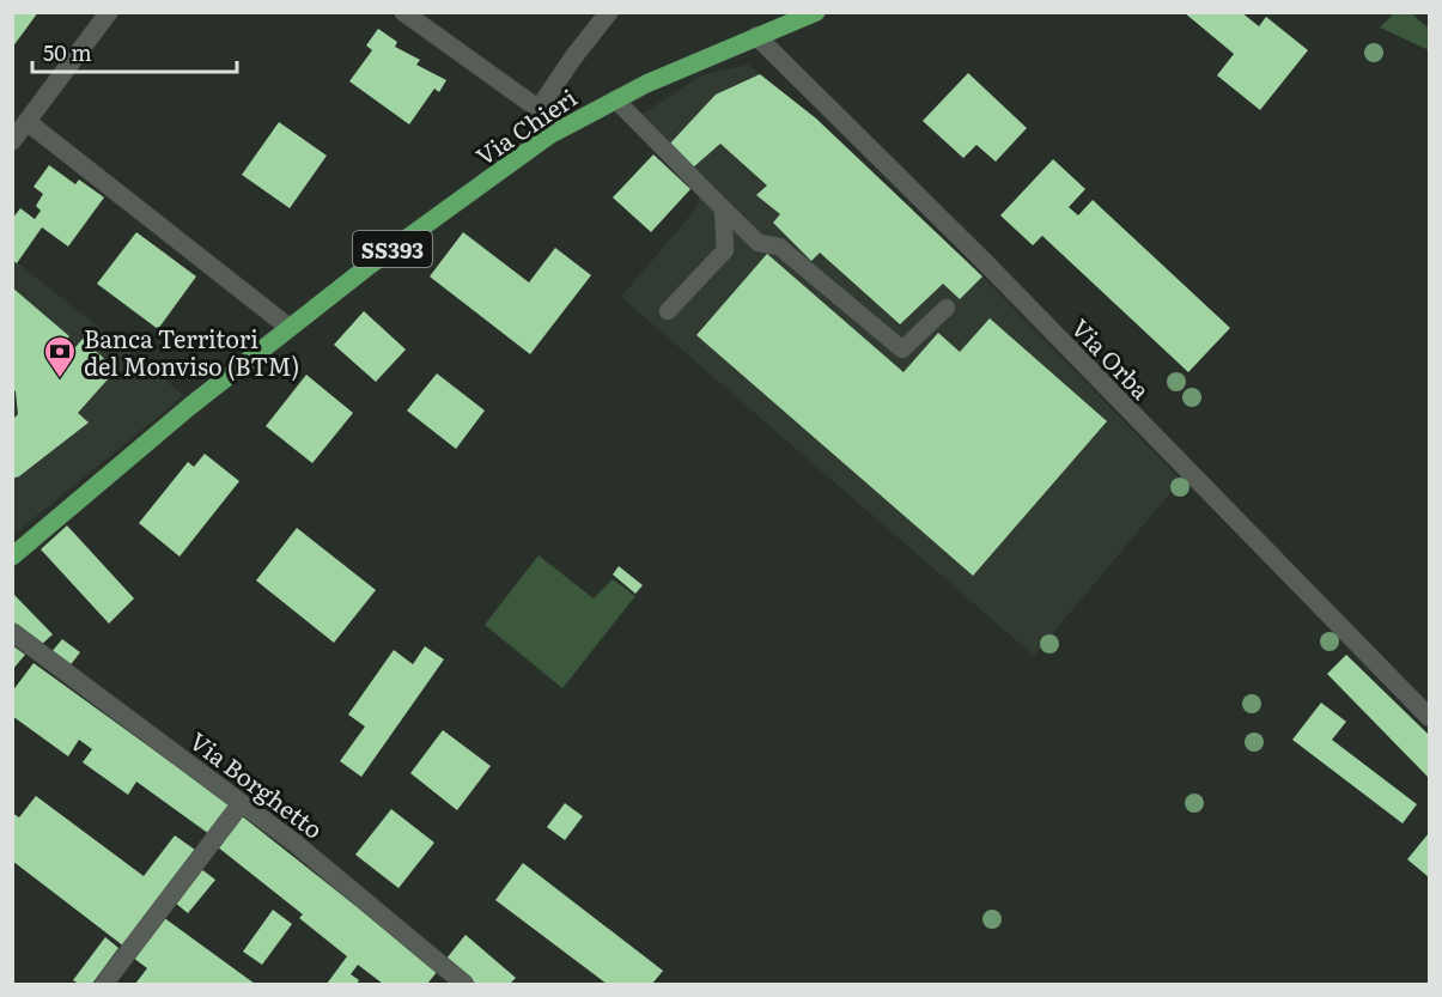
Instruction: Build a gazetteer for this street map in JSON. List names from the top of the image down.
{
  "streets": {
    "main road": ["Via Chieri", "SS393"],
    "street": ["Via Orba", "Via Borghetto"]
  },
  "crossings": [
    ["Via Chieri", "Via Orba"]
  ],
  "places": {
    "bank": ["Banca Territori del Monviso (BTM)"]
  },
  "scale_bar": "50 m"
}
